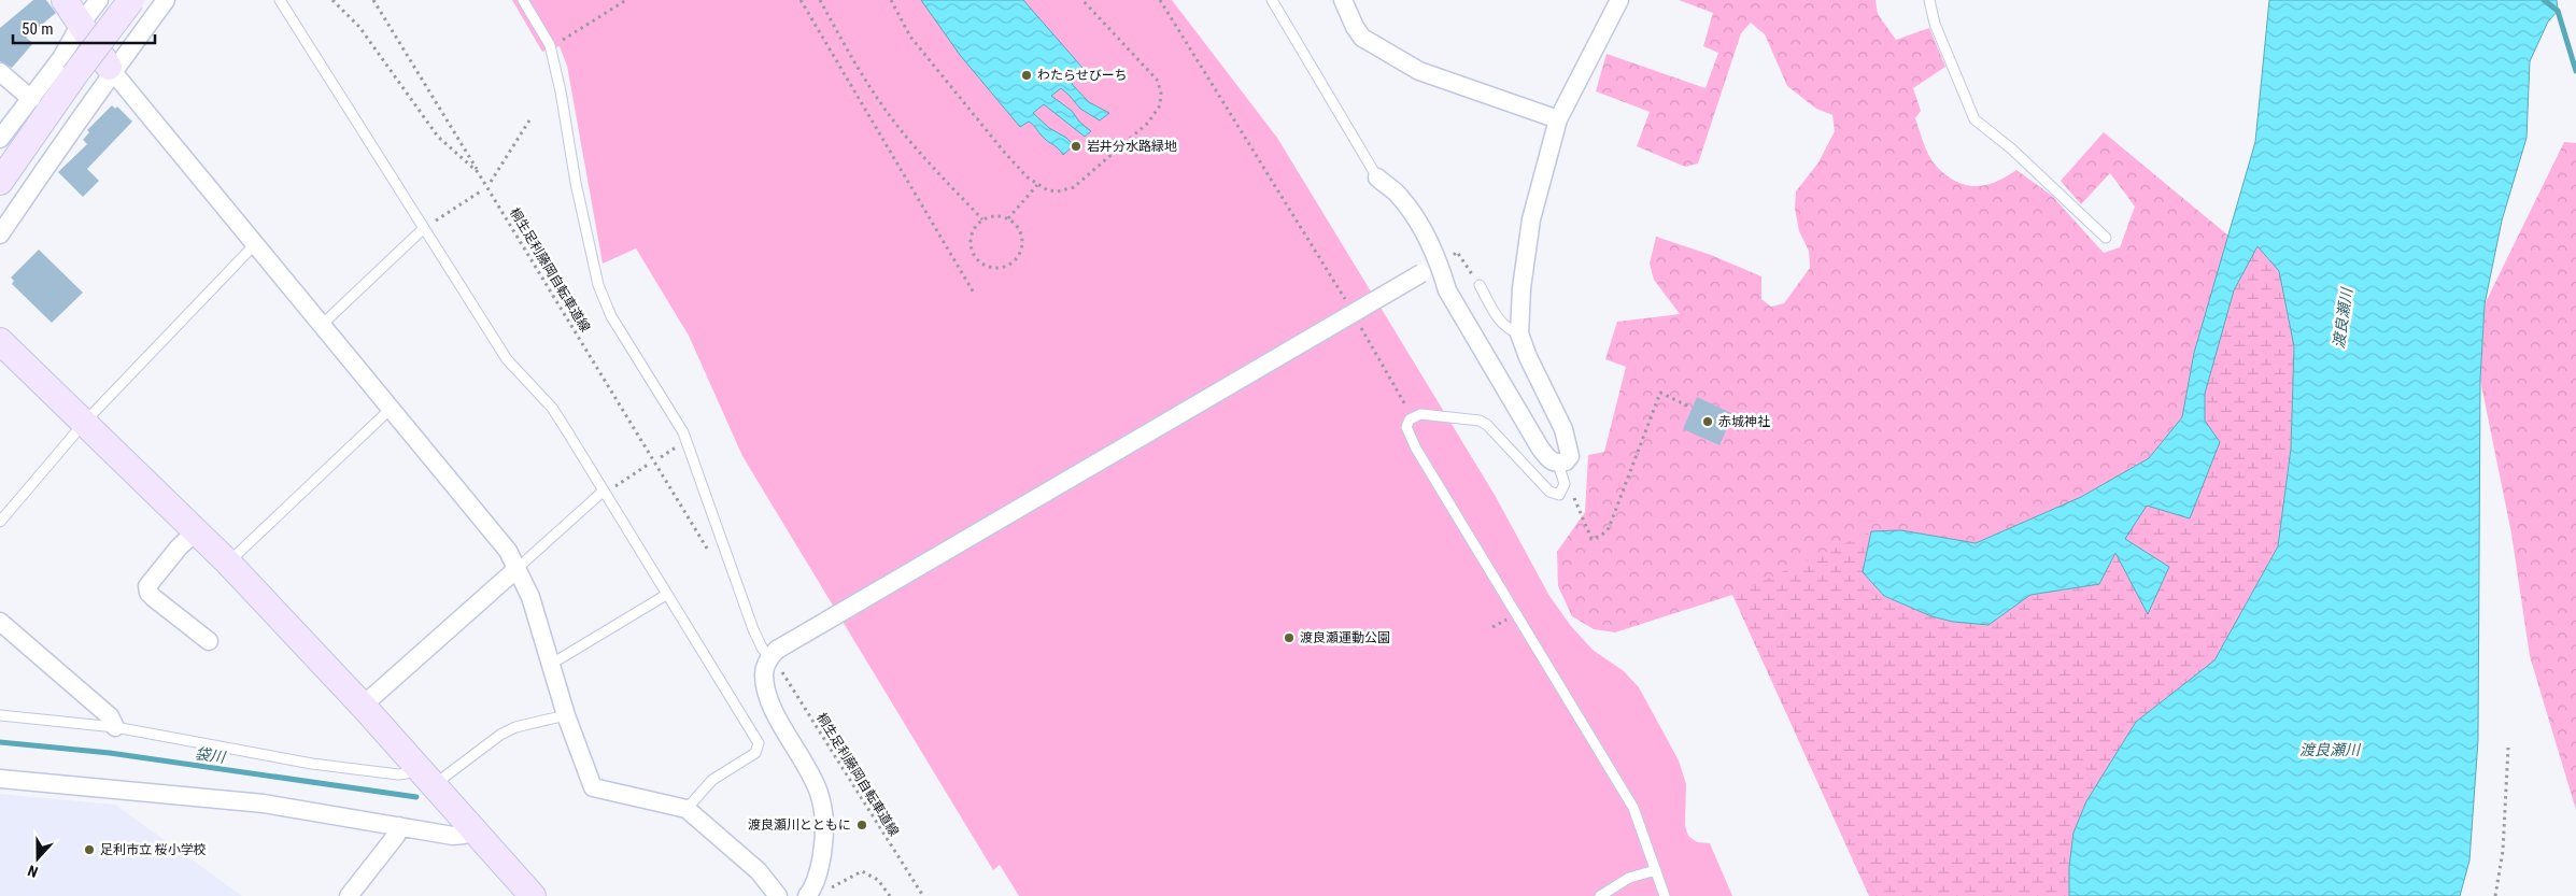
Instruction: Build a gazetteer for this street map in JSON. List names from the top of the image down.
{
  "streets": {
    "path": ["桐生足利藤岡自転車道線"]
  },
  "water": ["渡良瀬川", "袋川"],
  "places": [
    "わたらせびーち",
    "岩井分水路緑地",
    "赤城神社",
    "渡良瀬運動公園",
    "渡良瀬川とともに",
    "足利市立 桜小学校"
  ],
  "scale_bar": "50 m",
  "north": "bottom"
}
